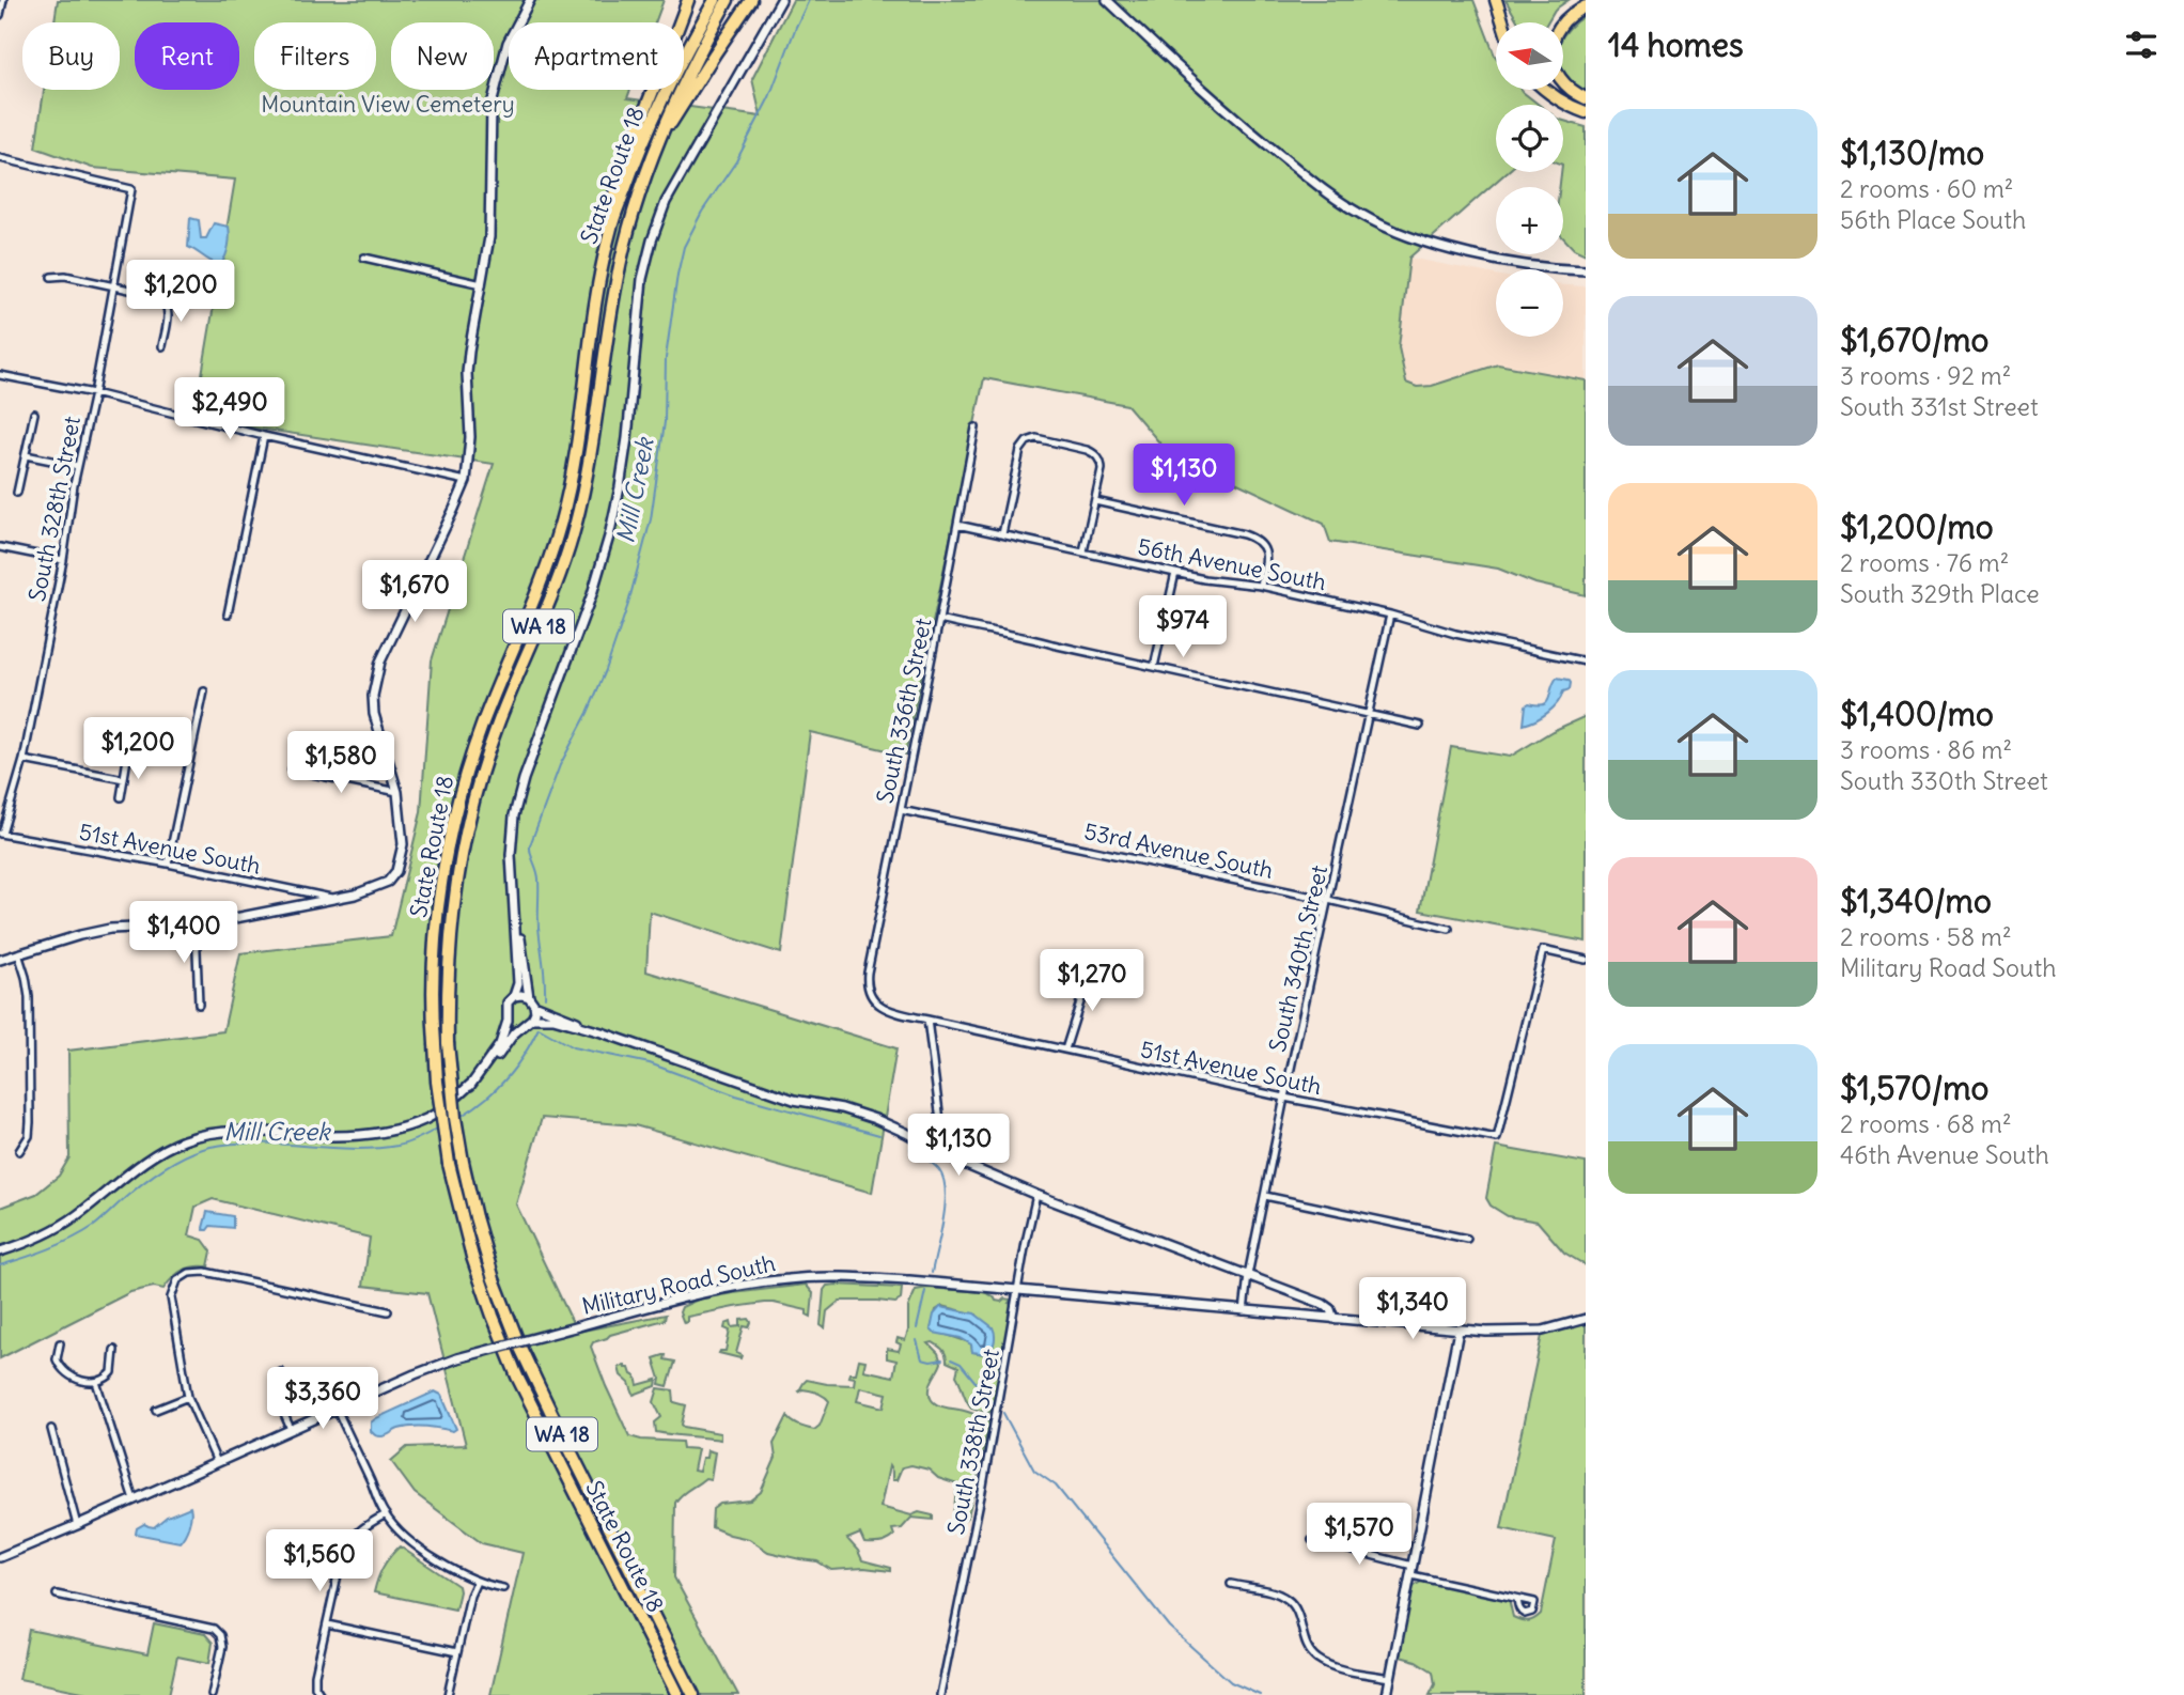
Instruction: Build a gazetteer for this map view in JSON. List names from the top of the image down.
{
  "streets": {
    "highway": ["State Route 18", "WA 18"],
    "main road": ["Military Road South"],
    "street": [
      "South 328th Street",
      "56th Avenue South",
      "South 336th Street",
      "51st Avenue South",
      "53rd Avenue South",
      "South 340th Street",
      "South 338th Street"
    ]
  },
  "crossings": [
    ["South 328th Street", "51st Avenue South"],
    ["56th Avenue South", "South 336th Street"],
    ["56th Avenue South", "South 340th Street"],
    ["South 336th Street", "51st Avenue South"],
    ["South 336th Street", "53rd Avenue South"],
    ["51st Avenue South", "South 340th Street"],
    ["53rd Avenue South", "South 340th Street"],
    ["South 340th Street", "Military Road South"],
    ["Military Road South", "South 338th Street"]
  ],
  "water": ["Mill Creek"],
  "parks": ["Mountain View Cemetery"],
  "north": "left",
  "page": {
    "heading": "14 homes",
    "map_buttons": ["+", "−"],
    "chip": [
      "Buy",
      "Rent",
      "Filters",
      "New",
      "Apartment"
    ],
    "list": [
      {
        "name": "$1,130/mo",
        "note": "2 rooms · 60 m² · 56th Place South"
      },
      {
        "name": "$1,670/mo",
        "note": "3 rooms · 92 m² · South 331st Street"
      },
      {
        "name": "$1,200/mo",
        "note": "2 rooms · 76 m² · South 329th Place"
      },
      {
        "name": "$1,400/mo",
        "note": "3 rooms · 86 m² · South 330th Street"
      },
      {
        "name": "$1,340/mo",
        "note": "2 rooms · 58 m² · Military Road South"
      },
      {
        "name": "$1,570/mo",
        "note": "2 rooms · 68 m² · 46th Avenue South"
      }
    ],
    "price": [
      "$1,200",
      "$2,490",
      "$1,130",
      "$1,670",
      "$974",
      "$1,200",
      "$1,580",
      "$1,400",
      "$1,270",
      "$1,130",
      "$1,340",
      "$3,360",
      "$1,570",
      "$1,560"
    ]
  }
}
